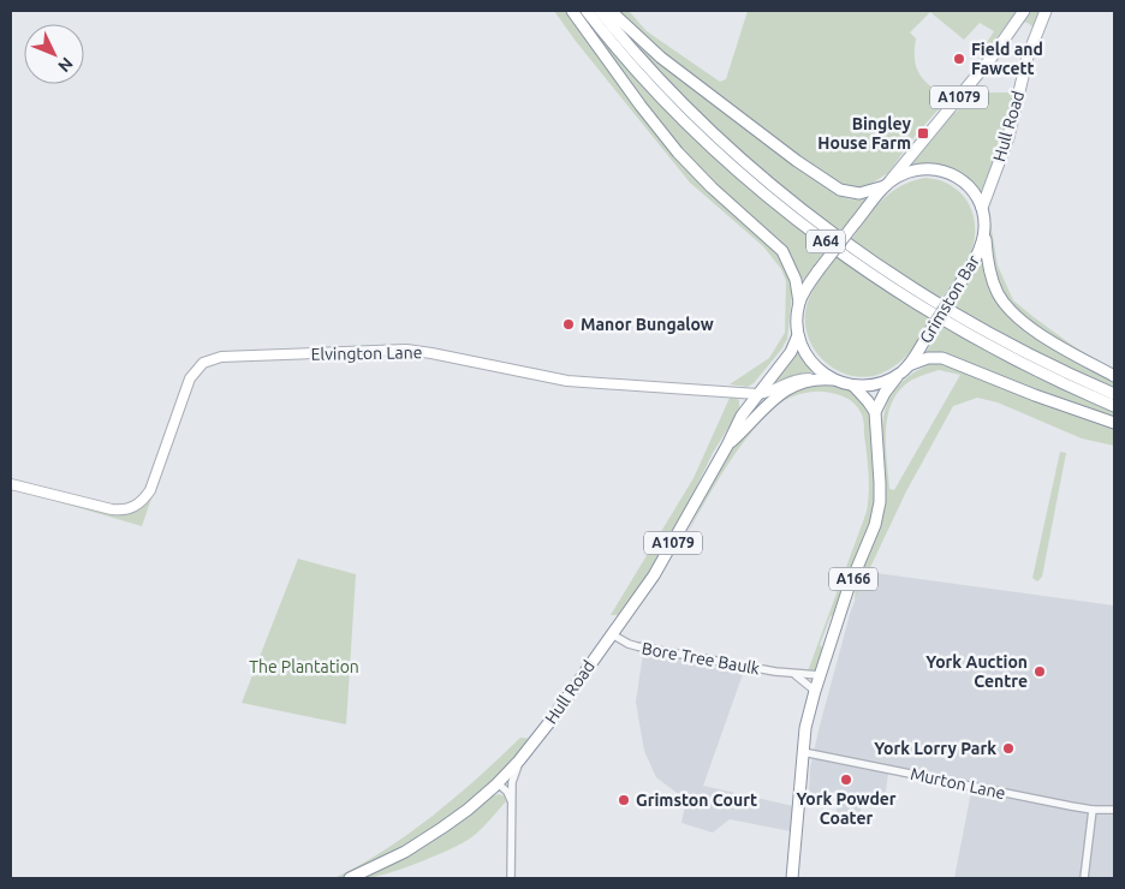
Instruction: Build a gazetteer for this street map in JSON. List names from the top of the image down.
{
  "streets": {
    "main road": [
      "A1079",
      "Hull Road",
      "A64",
      "Grimston Bar",
      "Elvington Lane",
      "A166"
    ],
    "street": ["Bore Tree Baulk", "Murton Lane"]
  },
  "crossings": [
    ["A1079", "Grimston Bar"],
    ["Hull Road", "Grimston Bar"],
    ["Hull Road", "Elvington Lane"],
    ["Hull Road", "Bore Tree Baulk"],
    ["A166", "Bore Tree Baulk"],
    ["A166", "Murton Lane"]
  ],
  "parks": ["The Plantation"],
  "places": {
    "other": [
      "Field and Fawcett",
      "Manor Bungalow",
      "York Auction Centre",
      "York Lorry Park",
      "York Powder Coater",
      "Grimston Court"
    ],
    "transit": ["Bingley House Farm"]
  },
  "north": "bottom right"
}
